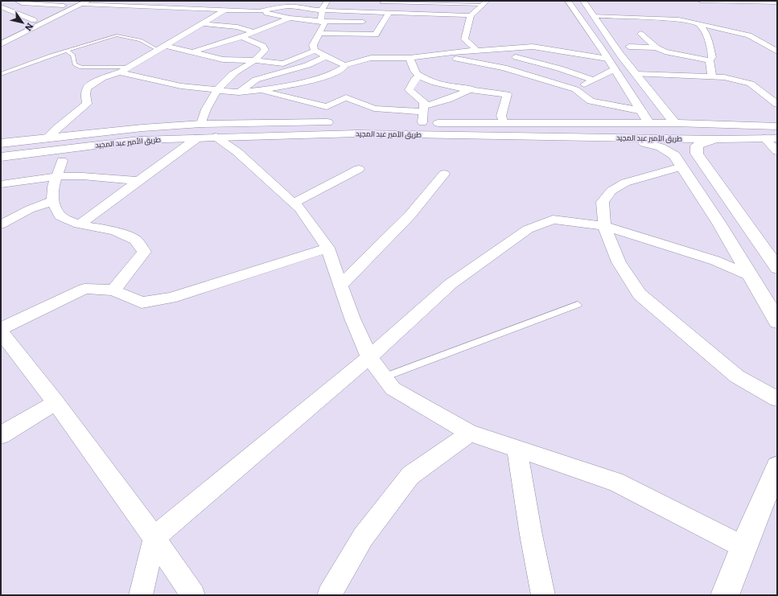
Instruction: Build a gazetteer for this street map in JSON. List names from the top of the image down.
{
  "streets": {
    "main road": ["طريق الأمير عبد المجيد"]
  },
  "north": "bottom right"
}
